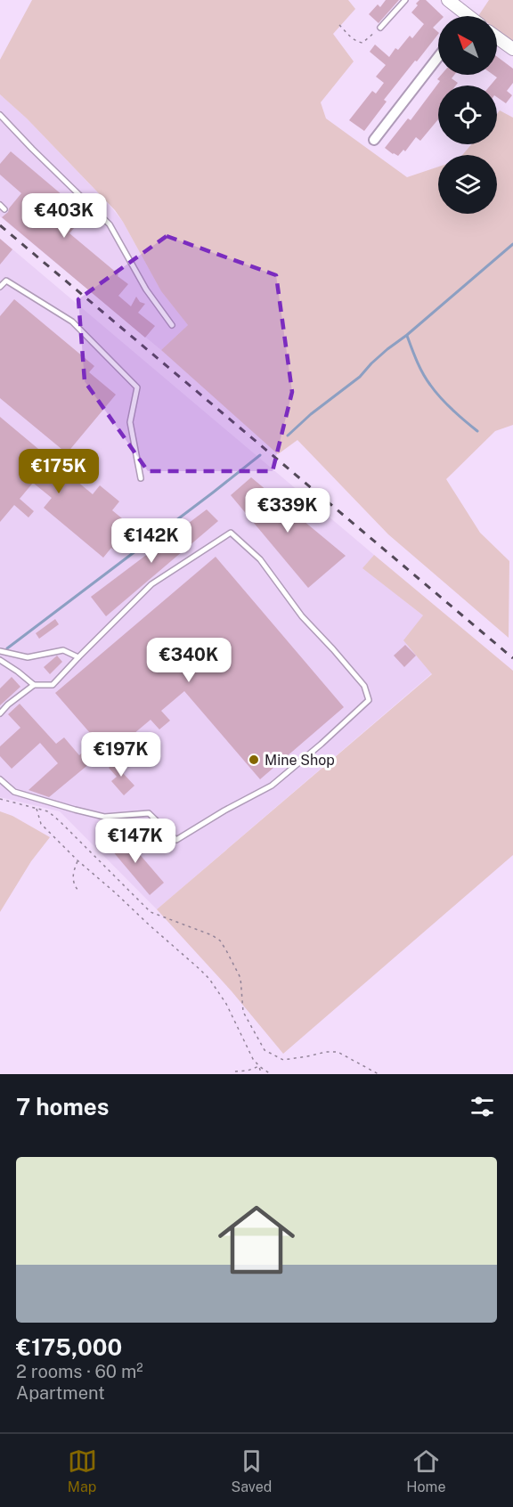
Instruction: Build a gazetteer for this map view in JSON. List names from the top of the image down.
{
  "places": ["Mine Shop"],
  "north": "top left",
  "page": {
    "price": [
      "€403K",
      "€175K",
      "€339K",
      "€142K",
      "€340K",
      "€197K",
      "€147K"
    ],
    "heading": "7 homes",
    "list": [
      {
        "name": "€175,000",
        "note": "2 rooms · 60 m² · Apartment"
      }
    ],
    "tabs": ["Map", "Saved", "Home"]
  }
}
